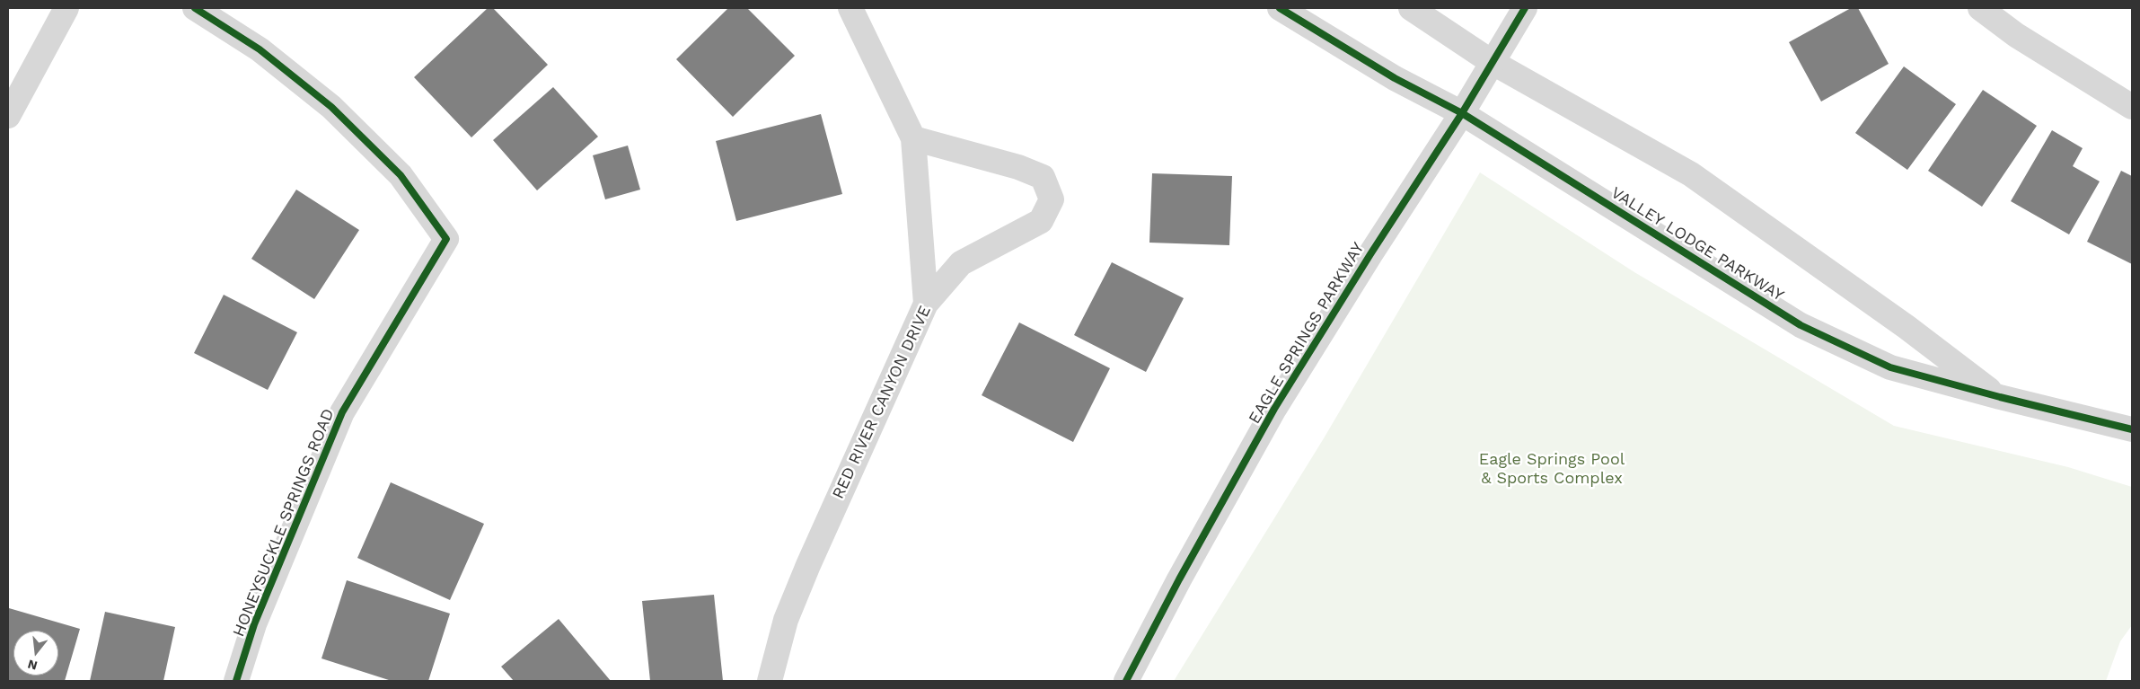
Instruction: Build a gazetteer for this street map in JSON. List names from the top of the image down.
{
  "streets": {
    "street": [
      "VALLEY LODGE PARKWAY",
      "EAGLE SPRINGS PARKWAY",
      "RED RIVER CANYON DRIVE",
      "HONEYSUCKLE SPRINGS ROAD"
    ]
  },
  "crossings": [
    ["VALLEY LODGE PARKWAY", "EAGLE SPRINGS PARKWAY"]
  ],
  "parks": ["Eagle Springs Pool & Sports Complex"],
  "north": "bottom"
}
